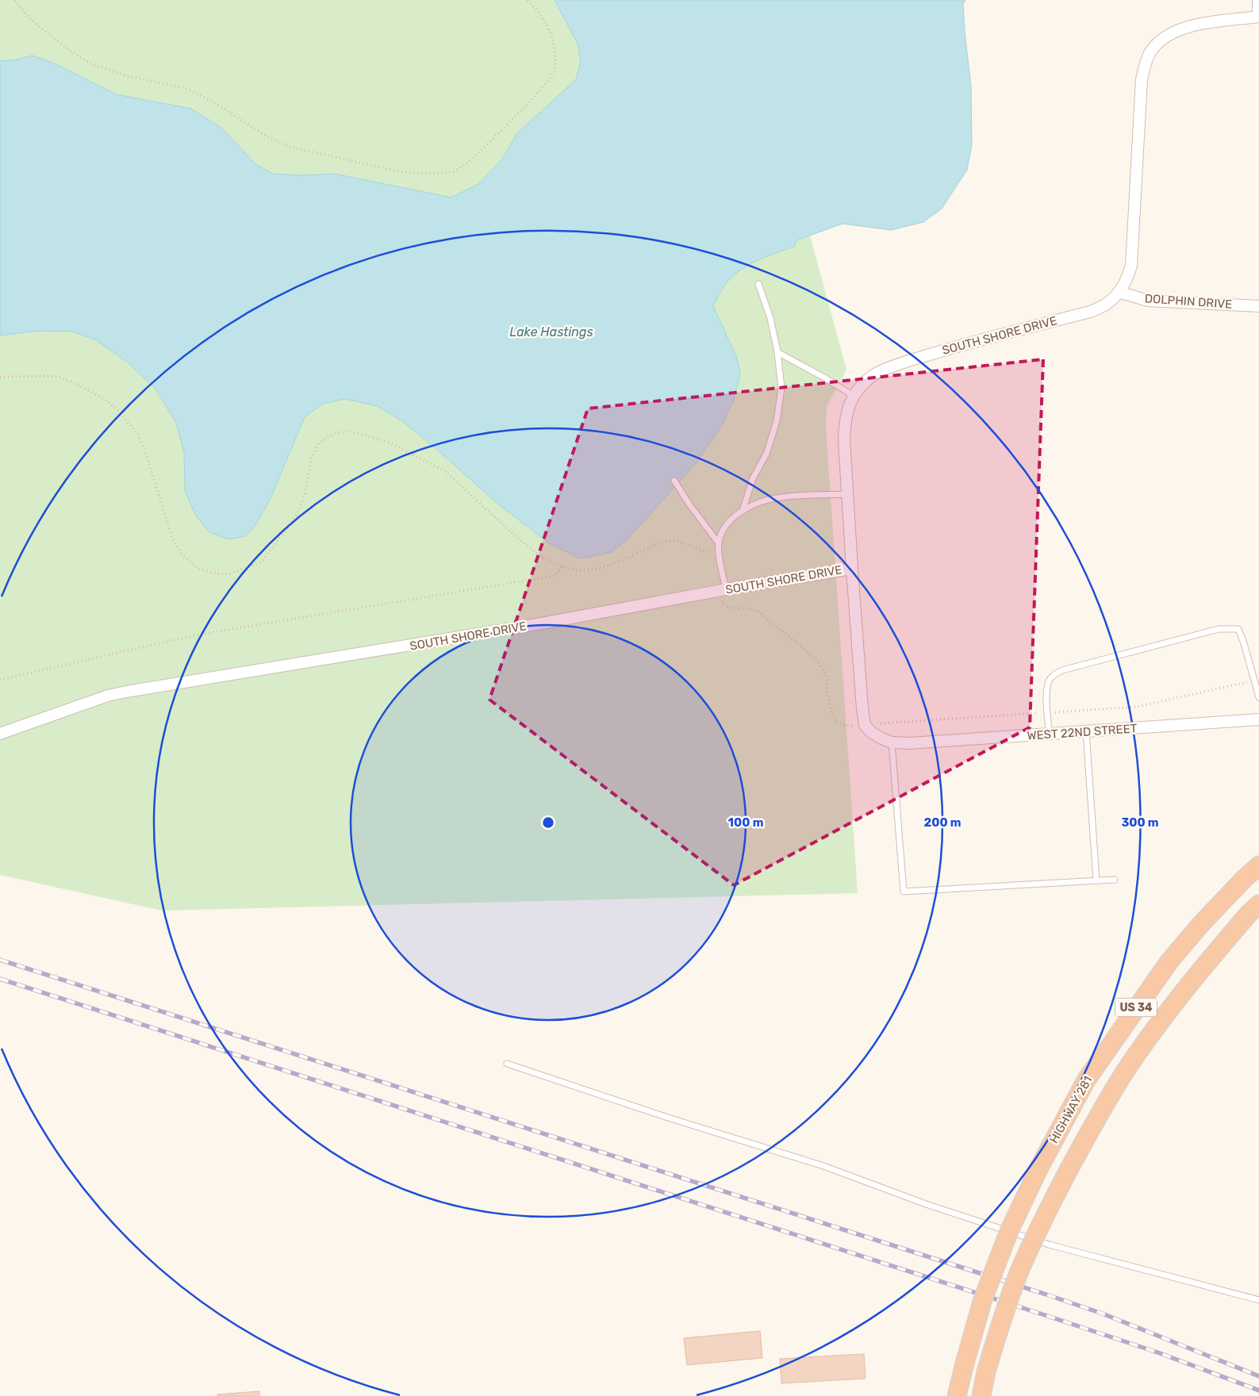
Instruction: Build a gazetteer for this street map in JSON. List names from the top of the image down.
{
  "streets": {
    "highway": ["US 34", "HIGHWAY 281"],
    "street": ["DOLPHIN DRIVE", "SOUTH SHORE DRIVE", "WEST 22ND STREET"]
  },
  "crossings": [
    ["DOLPHIN DRIVE", "SOUTH SHORE DRIVE"]
  ],
  "water": ["Lake Hastings"],
  "rings": ["100 m", "200 m", "300 m"]
}
